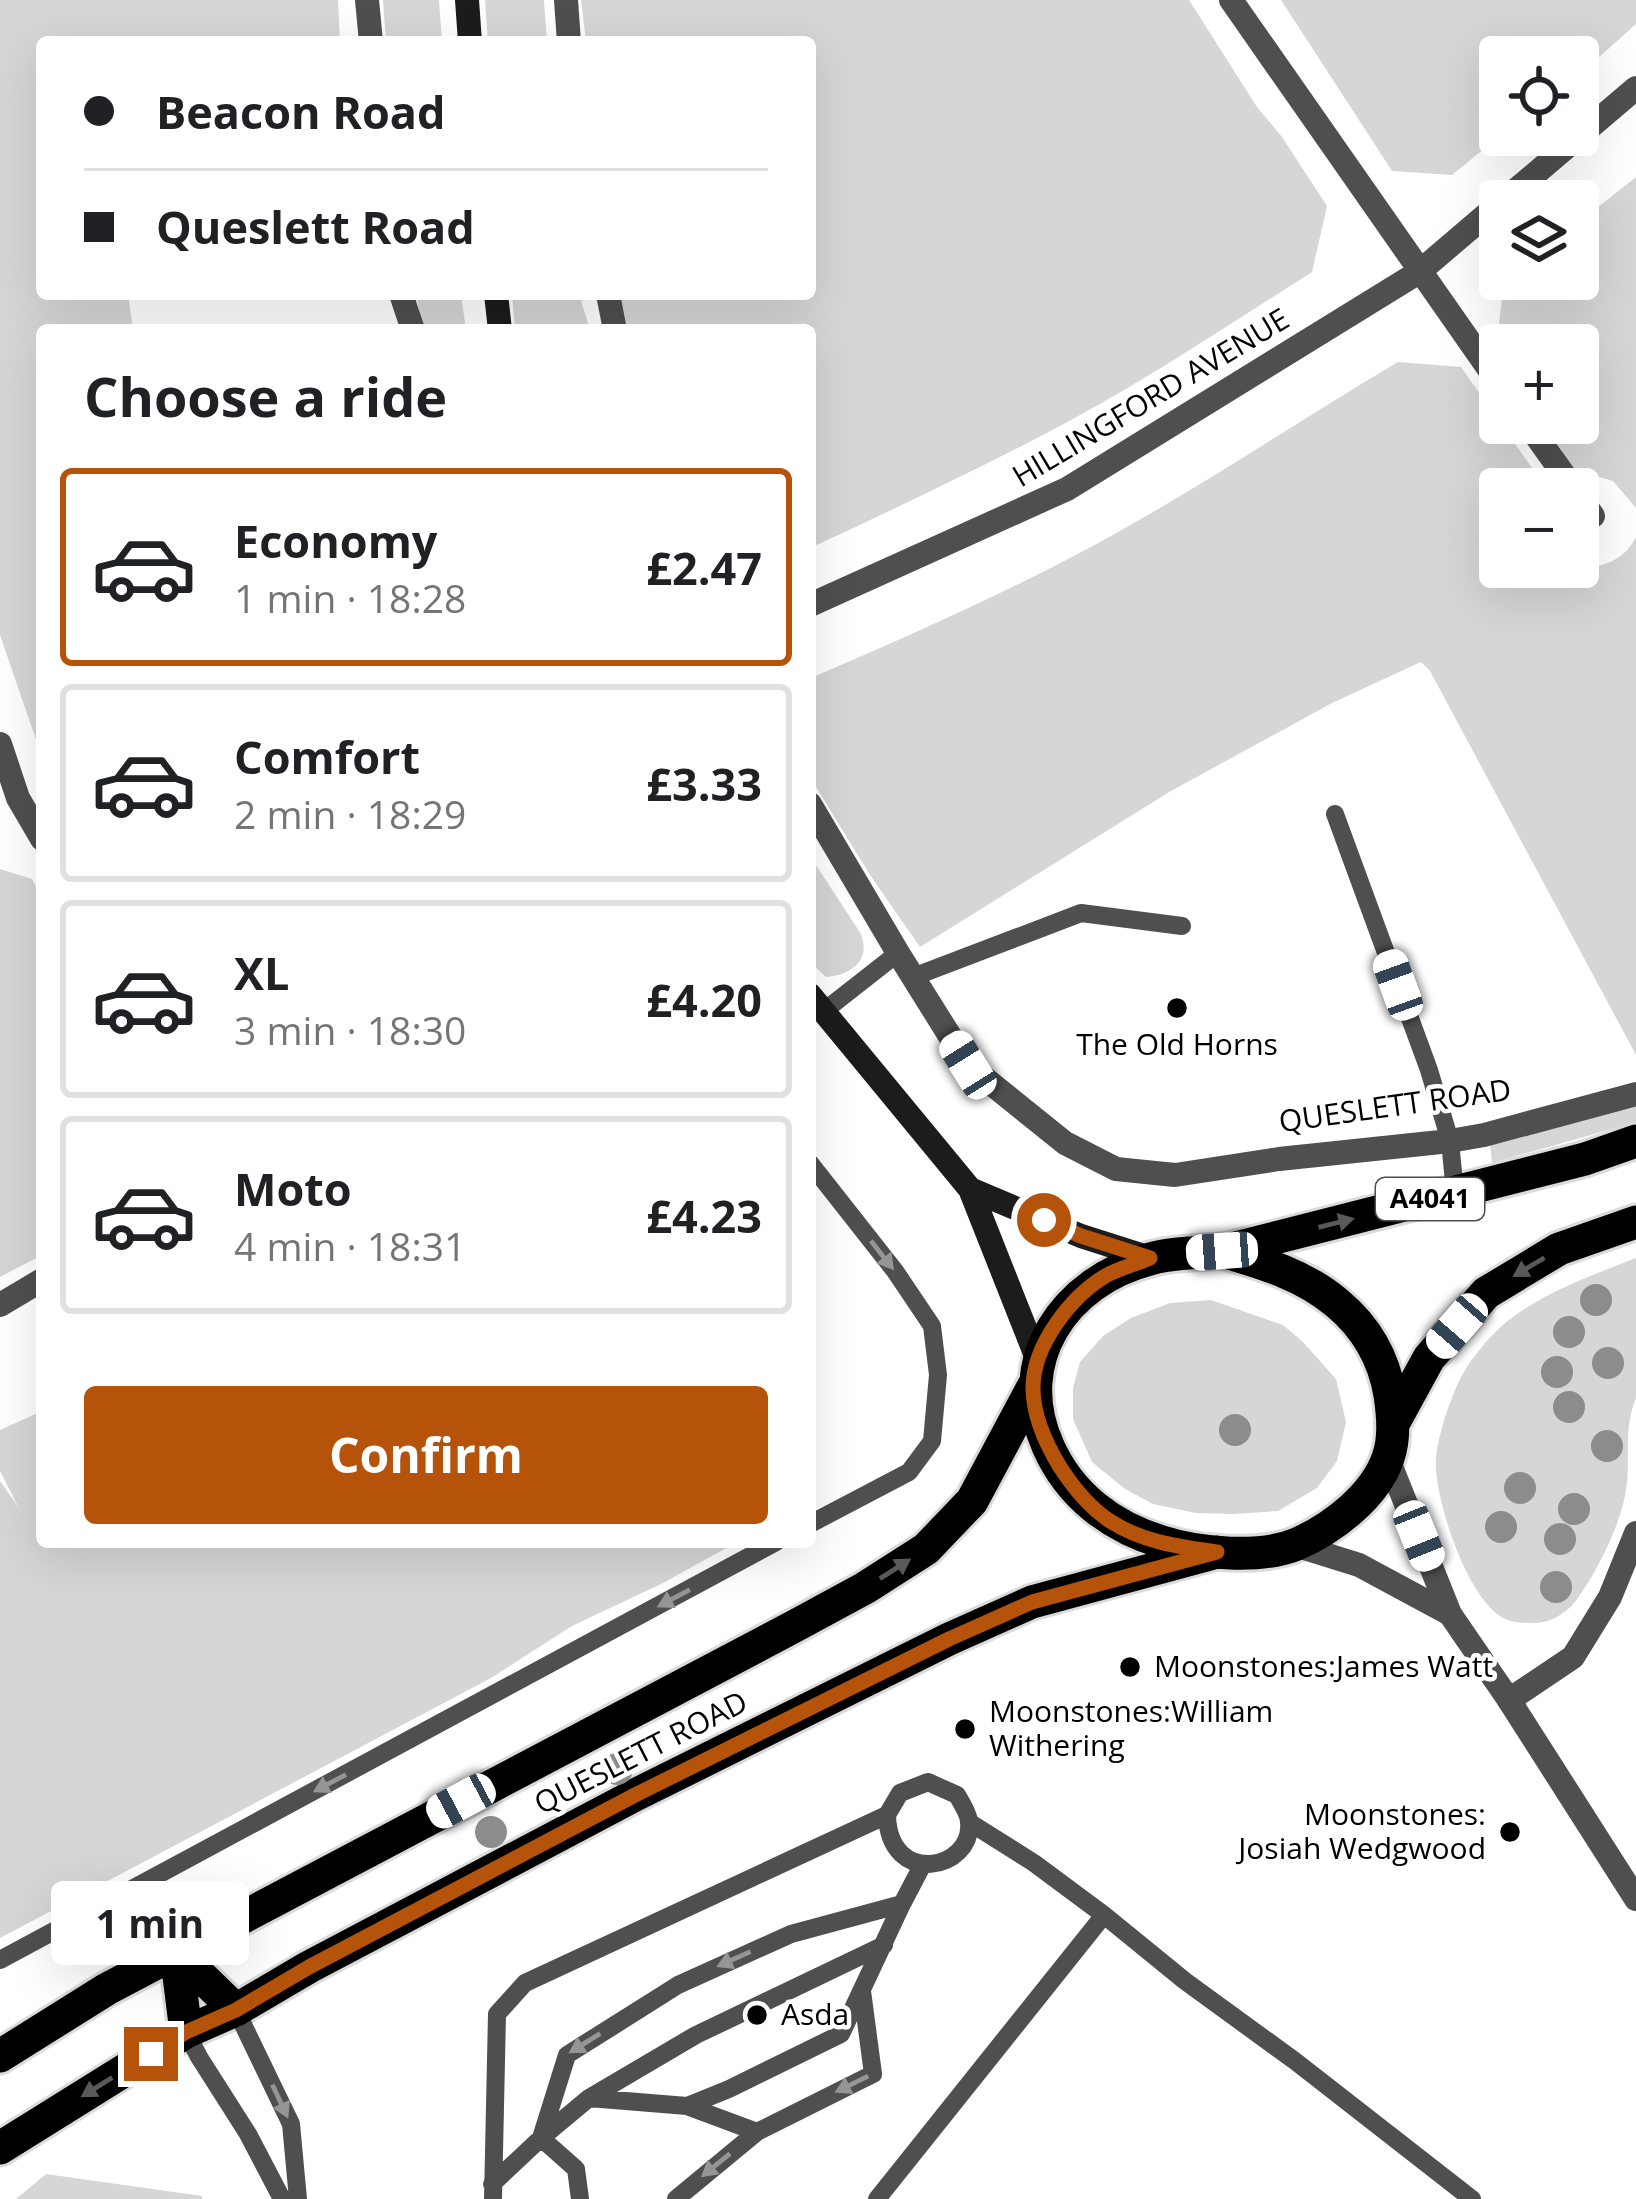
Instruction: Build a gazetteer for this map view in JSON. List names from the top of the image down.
{
  "streets": {
    "highway": ["QUESLETT ROAD", "A4041"],
    "street": ["HILLINGFORD AVENUE"]
  },
  "crossings": [
    ["QUESLETT ROAD", "A4041"]
  ],
  "places": [
    "The Old Horns",
    "Moonstones:James Watt",
    "Moonstones:William Withering",
    "Moonstones: Josiah Wedgwood",
    "Asda"
  ],
  "page": {
    "map_buttons": ["+", "−"],
    "banner": ["Beacon Road", "Queslett Road"],
    "heading": "Choose a ride",
    "list": [
      {
        "name": "Economy",
        "note": "1 min · 18:28",
        "value": "£2.47"
      },
      {
        "name": "Comfort",
        "note": "2 min · 18:29",
        "value": "£3.33"
      },
      {
        "name": "XL",
        "note": "3 min · 18:30",
        "value": "£4.20"
      },
      {
        "name": "Moto",
        "note": "4 min · 18:31",
        "value": "£4.23"
      }
    ],
    "buttons": "Confirm",
    "bubble": "1 min"
  }
}
